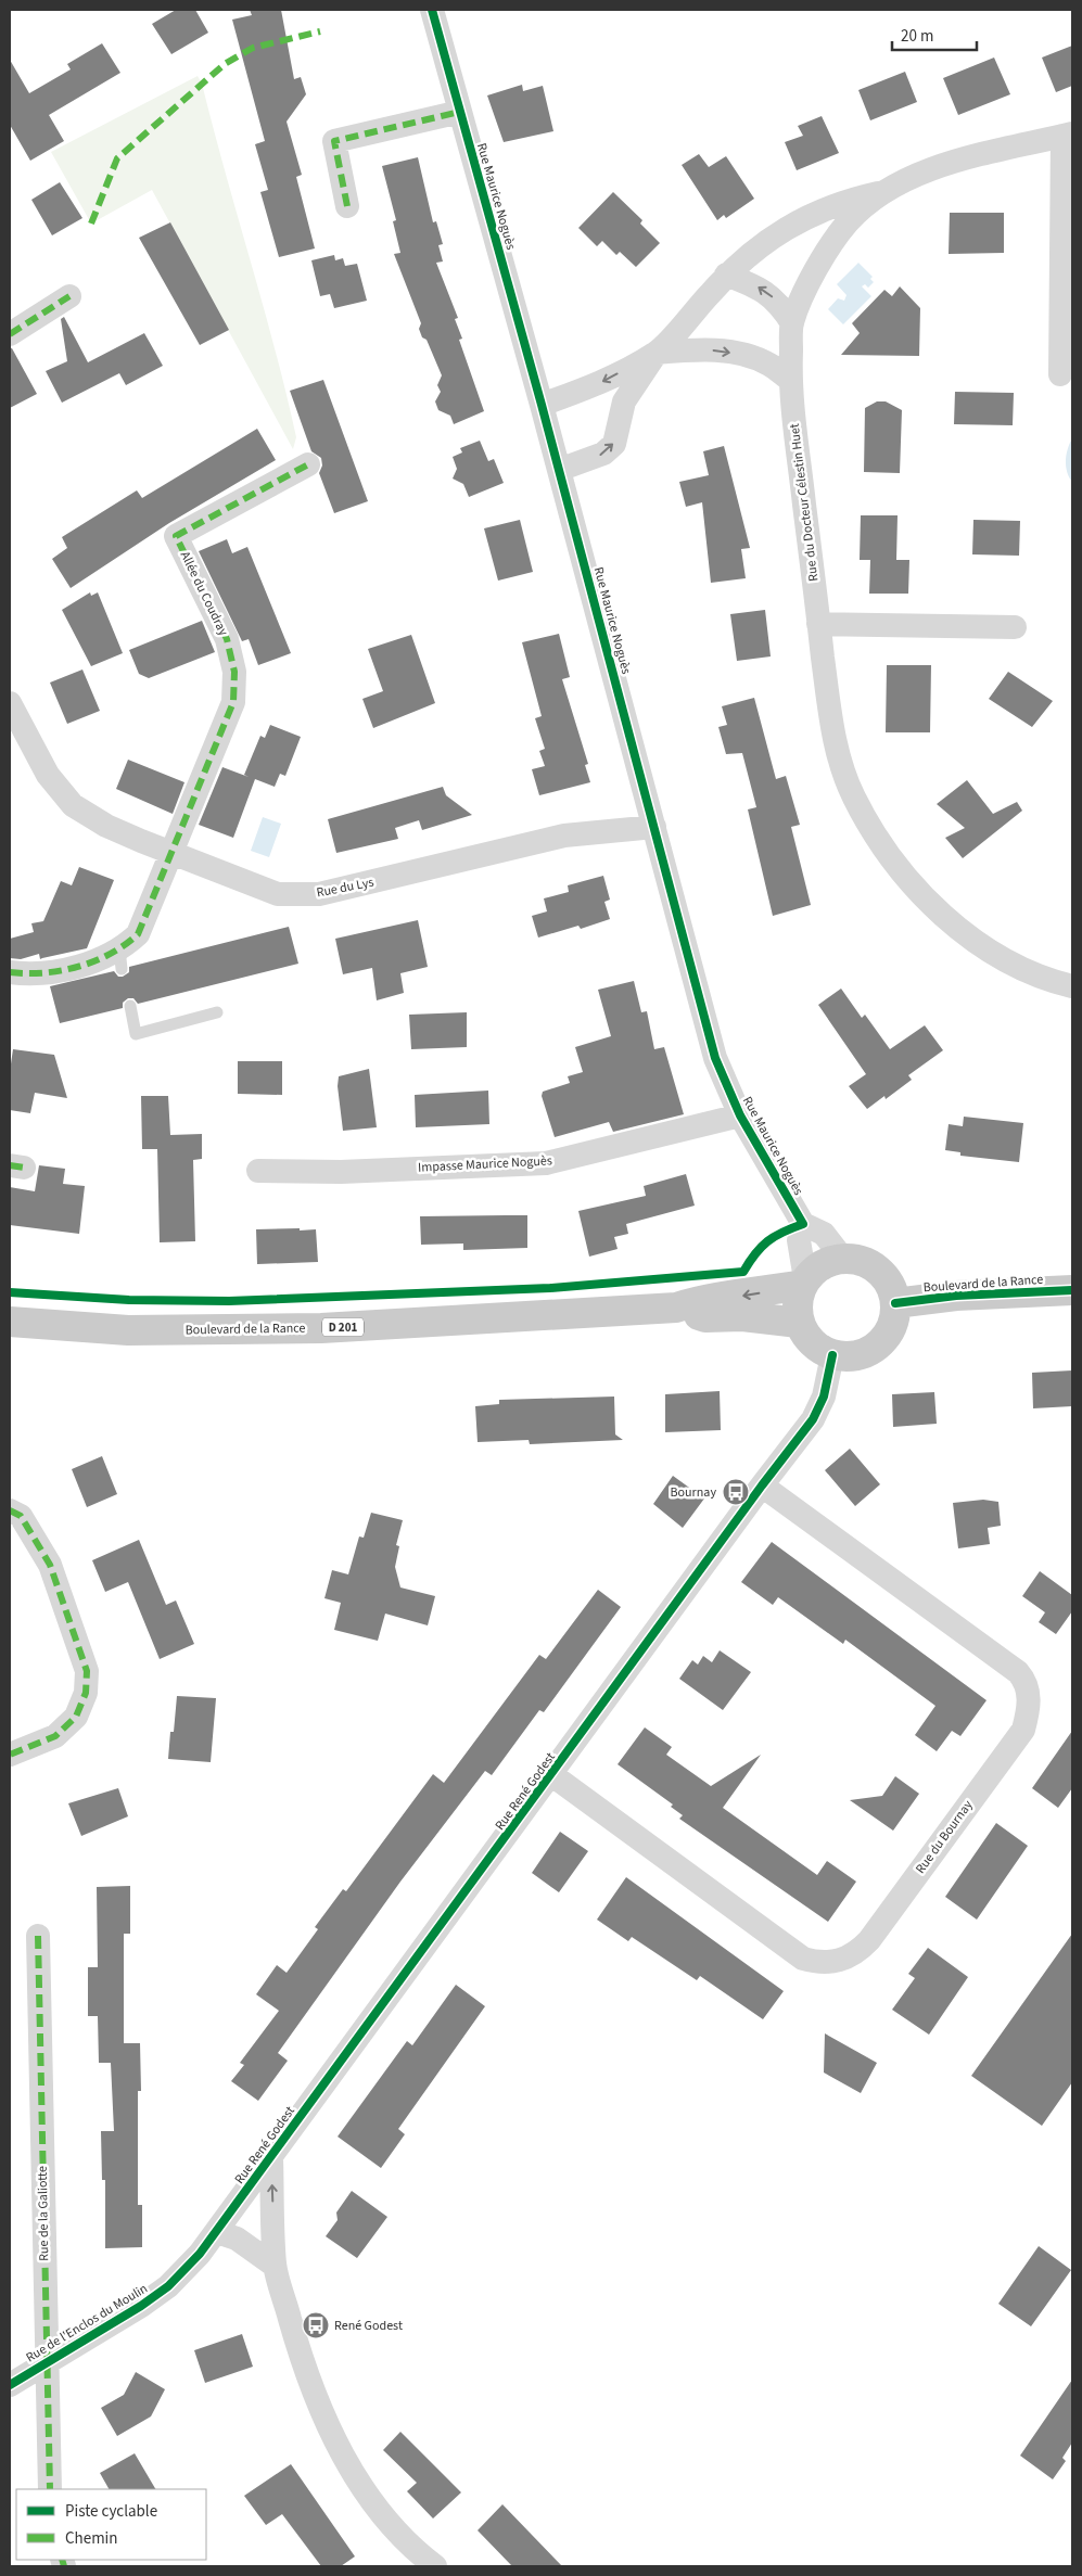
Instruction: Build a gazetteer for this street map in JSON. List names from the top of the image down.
{
  "streets": {
    "main road": ["Boulevard de la Rance", "D 201"],
    "street": [
      "Rue Maurice Noguès",
      "Rue du Docteur Célestin Huet",
      "Allée du Coudray",
      "Rue du Lys",
      "Impasse Maurice Noguès",
      "Rue René Godest",
      "Rue du Bournay",
      "Rue de la Galiotte",
      "Rue de l'Enclos du Moulin"
    ]
  },
  "crossings": [
    ["Rue Maurice Noguès", "Rue du Docteur Célestin Huet"],
    ["Rue Maurice Noguès", "Rue du Lys"],
    ["Rue Maurice Noguès", "Impasse Maurice Noguès"],
    ["Allée du Coudray", "Rue du Lys"],
    ["Boulevard de la Rance", "Rue René Godest"],
    ["Rue René Godest", "Rue du Bournay"],
    ["Rue René Godest", "Rue de l'Enclos du Moulin"],
    ["Rue de la Galiotte", "Rue de l'Enclos du Moulin"]
  ],
  "places": {
    "bus stop": ["Bournay", "René Godest"]
  },
  "legend": ["Piste cyclable", "Chemin"],
  "scale_bar": "20 m"
}
